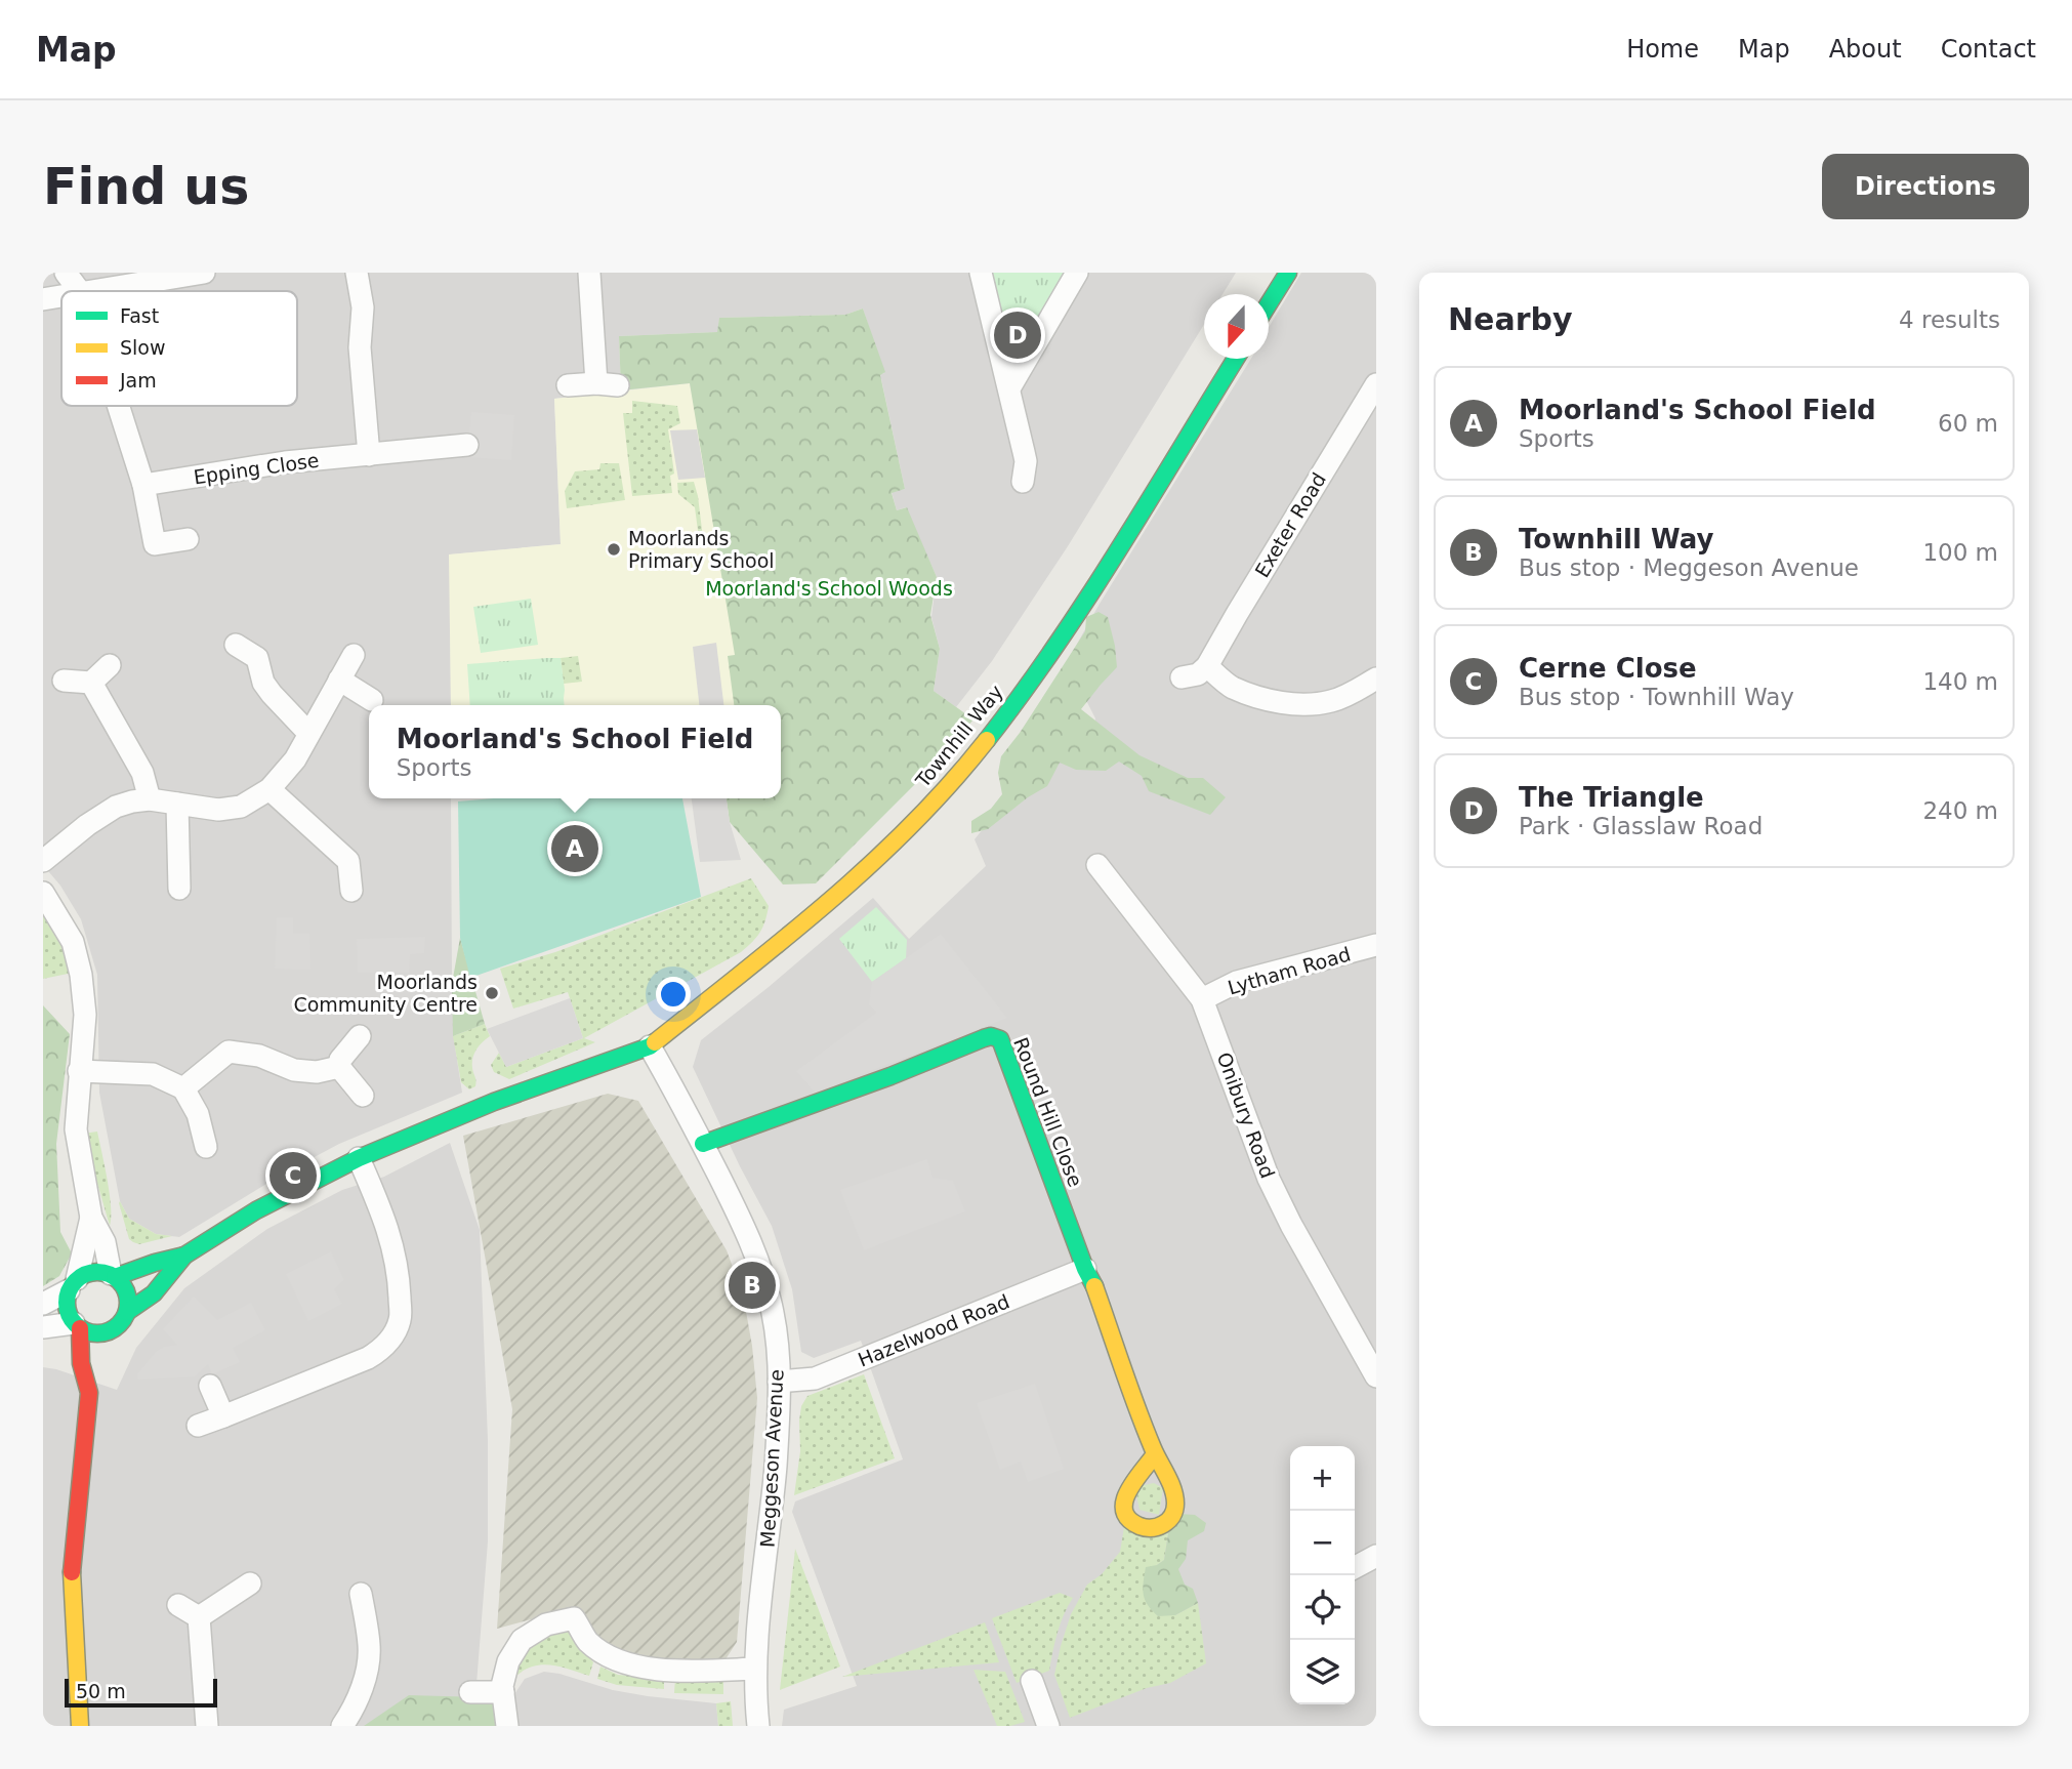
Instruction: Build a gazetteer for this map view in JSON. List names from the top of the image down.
{
  "streets": {
    "street": [
      "Epping Close",
      "Exeter Road",
      "Townhill Way",
      "Lytham Road",
      "Round Hill Close",
      "Onibury Road",
      "Hazelwood Road",
      "Meggeson Avenue"
    ]
  },
  "crossings": [
    ["Townhill Way", "Meggeson Avenue"],
    ["Lytham Road", "Onibury Road"],
    ["Round Hill Close", "Hazelwood Road"],
    ["Round Hill Close", "Meggeson Avenue"],
    ["Hazelwood Road", "Meggeson Avenue"]
  ],
  "parks": ["Moorland's School Woods"],
  "places": ["Moorlands Primary School", "Moorlands Community Centre"],
  "legend": ["Fast", "Slow", "Jam"],
  "scale_bar": "50 m",
  "north": "bottom",
  "page": {
    "header": "Map",
    "nav": [
      "Home",
      "Map",
      "About",
      "Contact"
    ],
    "buttons": "Directions",
    "title": "Find us",
    "heading": ["Nearby", "4 results"],
    "pins": [
      "D",
      "A",
      "C",
      "B"
    ],
    "list": [
      {
        "mark": "A",
        "name": "Moorland's School Field",
        "note": "Sports",
        "value": "60 m"
      },
      {
        "mark": "B",
        "name": "Townhill Way",
        "note": "Bus stop · Meggeson Avenue",
        "value": "100 m"
      },
      {
        "mark": "C",
        "name": "Cerne Close",
        "note": "Bus stop · Townhill Way",
        "value": "140 m"
      },
      {
        "mark": "D",
        "name": "The Triangle",
        "note": "Park · Glasslaw Road",
        "value": "240 m"
      }
    ],
    "popup": ["Moorland's School Field", "Sports"],
    "map_buttons": ["+", "−"],
    "scale": "50 m"
  }
}
